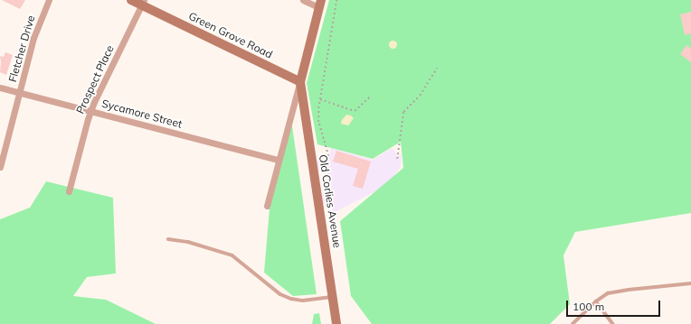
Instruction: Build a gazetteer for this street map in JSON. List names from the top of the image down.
{
  "streets": {
    "street": [
      "Green Grove Road",
      "Fletcher Drive",
      "Prospect Place",
      "Sycamore Street",
      "Old Corlies Avenue"
    ]
  },
  "crossings": [
    ["Green Grove Road", "Prospect Place"],
    ["Green Grove Road", "Old Corlies Avenue"],
    ["Fletcher Drive", "Sycamore Street"],
    ["Prospect Place", "Sycamore Street"],
    ["Sycamore Street", "Old Corlies Avenue"]
  ],
  "scale_bar": "100 m"
}
